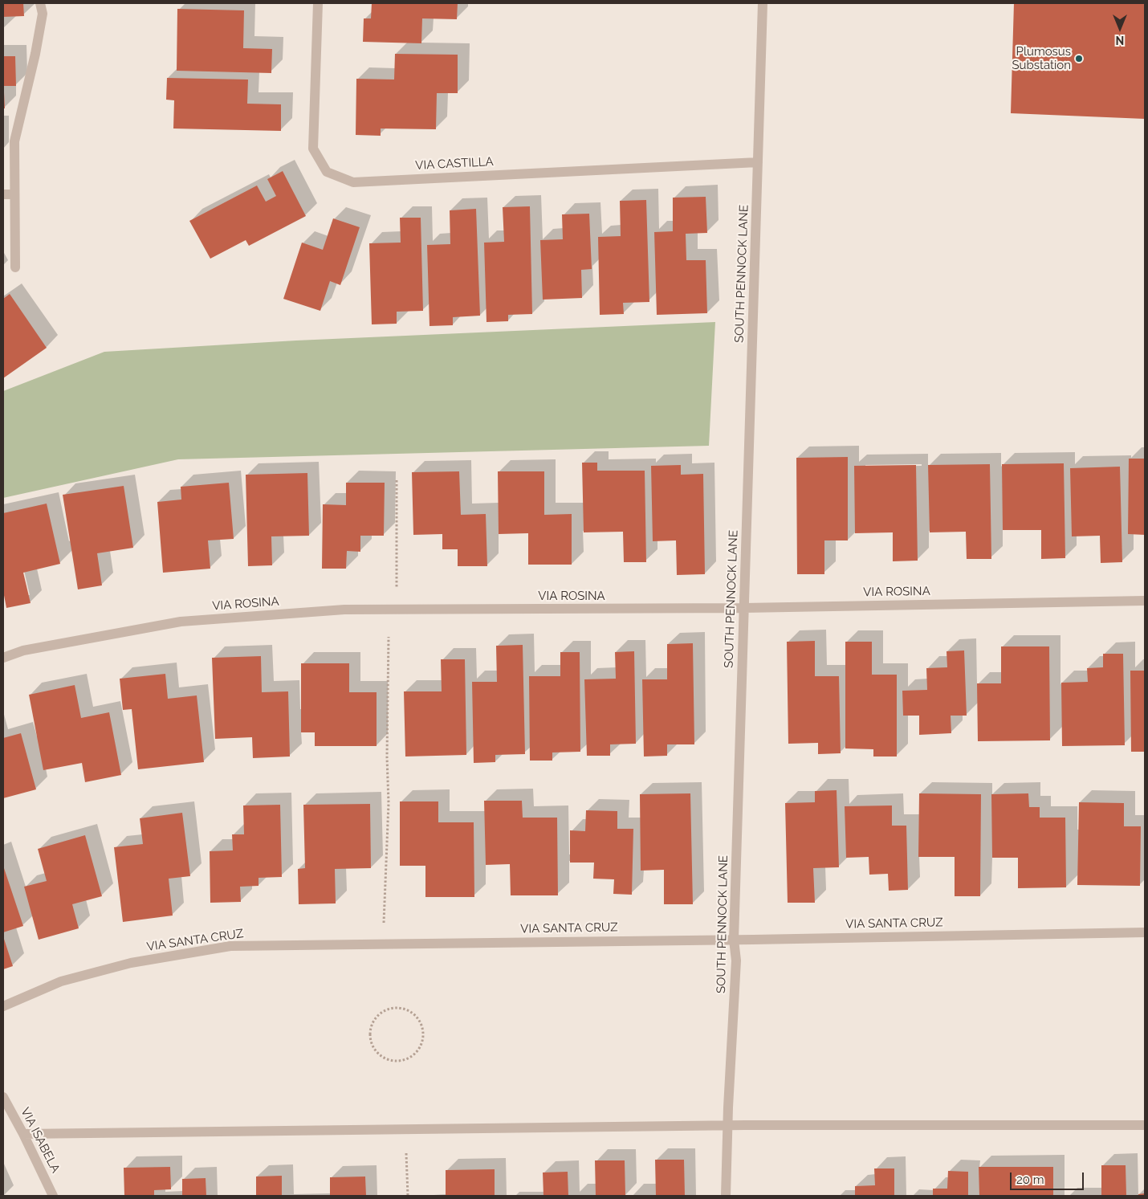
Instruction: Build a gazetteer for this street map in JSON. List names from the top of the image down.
{
  "streets": {
    "street": [
      "VIA CASTILLA",
      "SOUTH PENNOCK LANE",
      "VIA ROSINA",
      "VIA SANTA CRUZ",
      "VIA ISABELA"
    ]
  },
  "crossings": [
    ["VIA CASTILLA", "SOUTH PENNOCK LANE"],
    ["SOUTH PENNOCK LANE", "VIA ROSINA"],
    ["SOUTH PENNOCK LANE", "VIA SANTA CRUZ"]
  ],
  "places": ["Plumosus Substation"],
  "scale_bar": "20 m",
  "north": "bottom"
}
